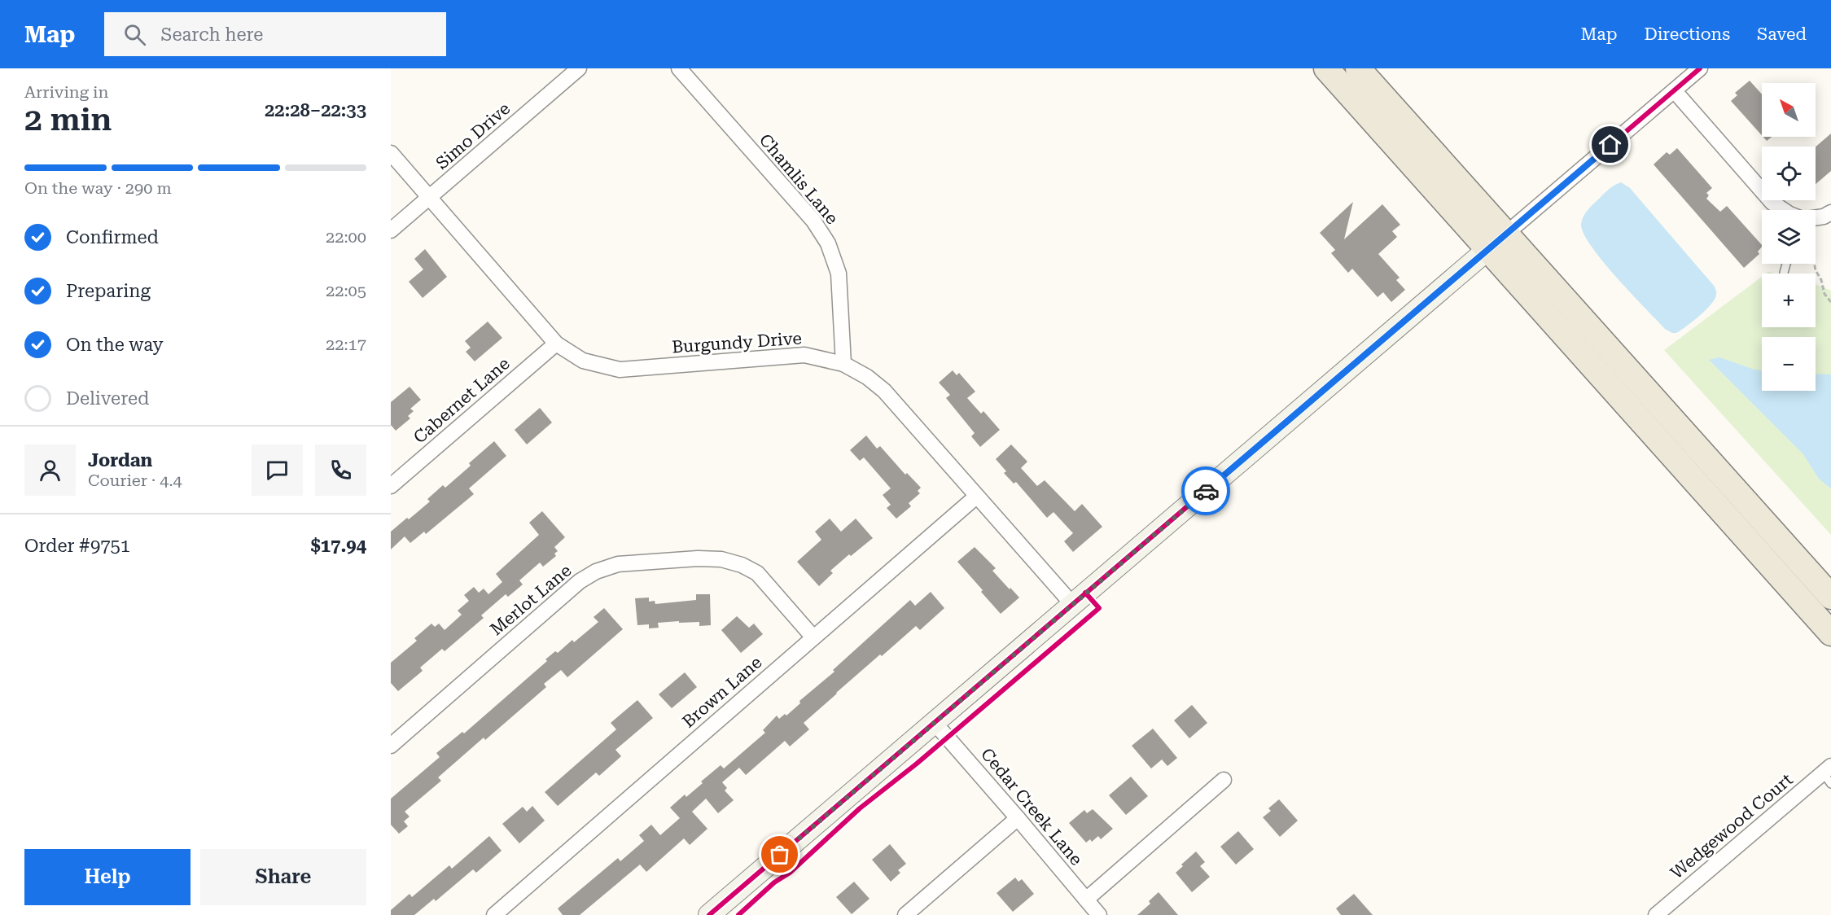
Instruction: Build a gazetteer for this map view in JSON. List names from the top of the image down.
{
  "streets": {
    "street": [
      "Simo Drive",
      "Chamlis Lane",
      "Burgundy Drive",
      "Cabernet Lane",
      "Merlot Lane",
      "Brown Lane",
      "Cedar Creek Lane",
      "Wedgewood Court"
    ]
  },
  "crossings": [
    ["Simo Drive", "Burgundy Drive"],
    ["Chamlis Lane", "Burgundy Drive"],
    ["Burgundy Drive", "Cabernet Lane"],
    ["Burgundy Drive", "Brown Lane"],
    ["Merlot Lane", "Brown Lane"]
  ],
  "north": "top left",
  "page": {
    "header": "Map",
    "search": "Search here",
    "nav": ["Map", "Directions", "Saved"],
    "heading": ["2 min", "Arriving in", "22:28–22:33"],
    "panel": [
      "Jordan",
      "Courier · 4.4",
      "Order #9751",
      "$17.94"
    ],
    "map_buttons": ["+", "−"],
    "bar": "On the way · 290 m",
    "list": [
      ["Confirmed", "22:00"],
      ["Preparing", "22:05"],
      ["On the way", "22:17"],
      "Delivered"
    ],
    "buttons": ["Help", "Share"]
  }
}
